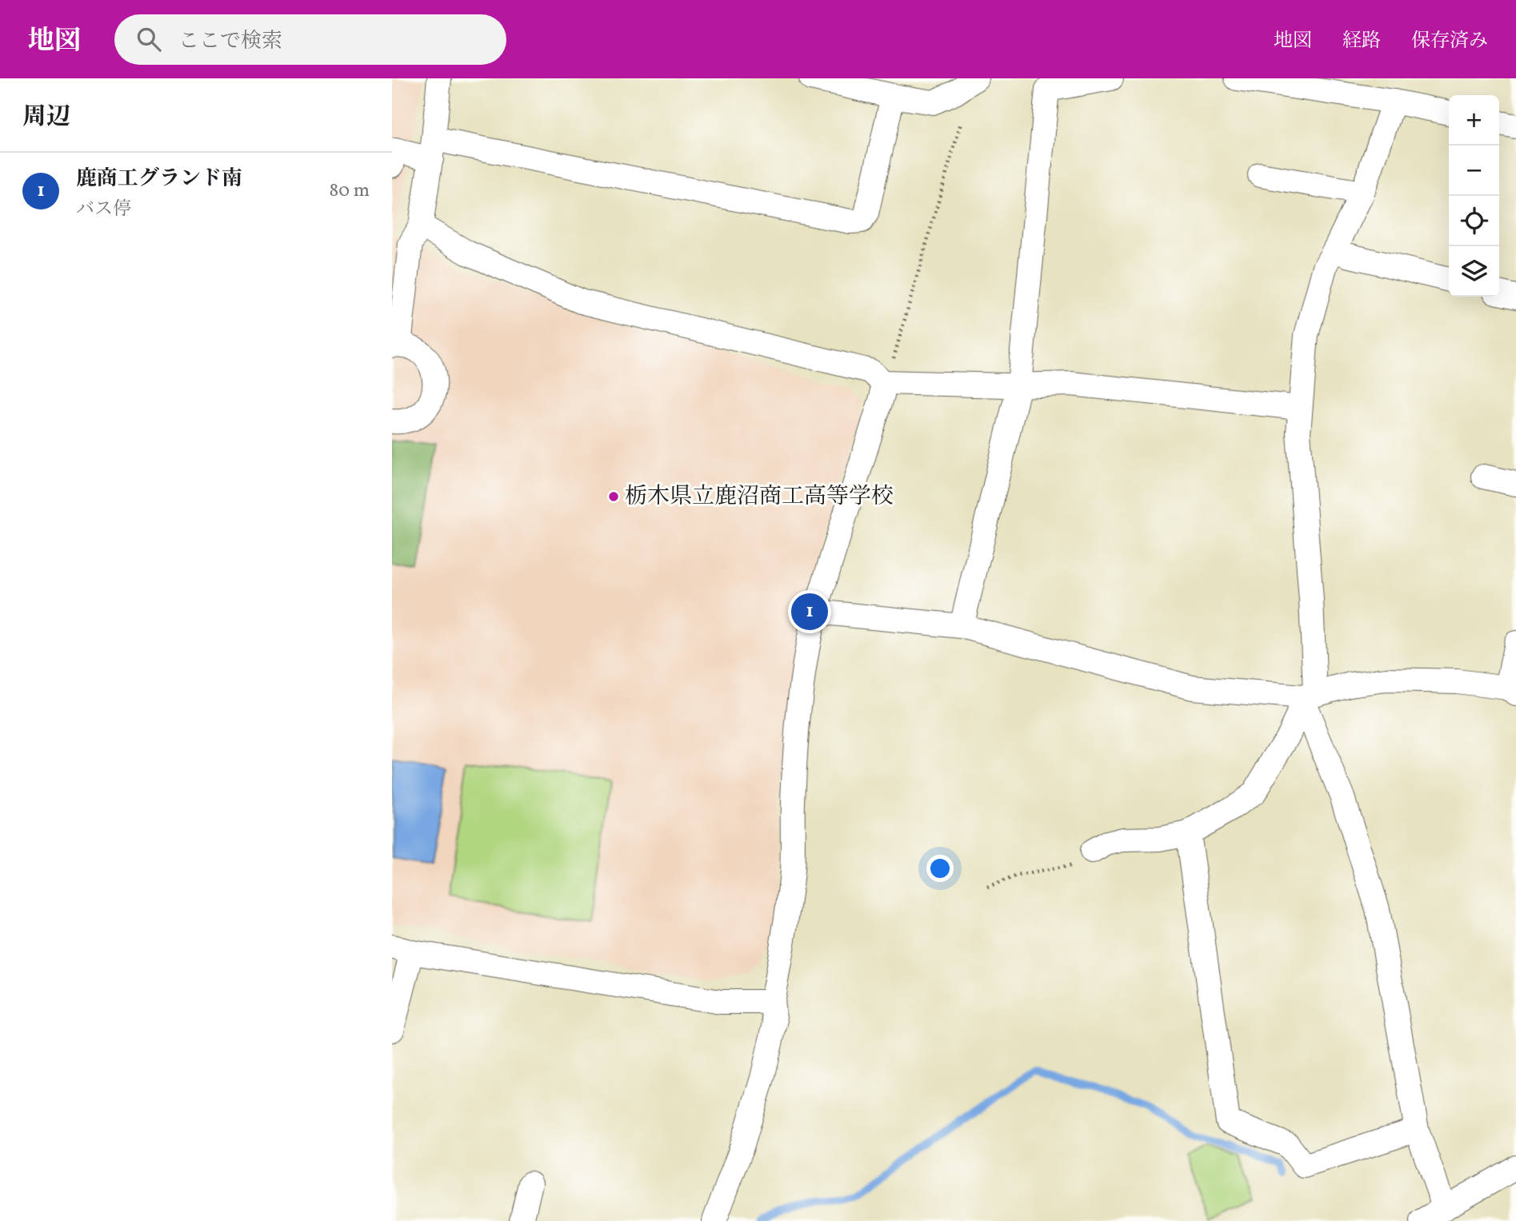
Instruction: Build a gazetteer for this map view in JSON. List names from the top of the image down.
{
  "places": ["栃木県立鹿沼商工高等学校"],
  "page": {
    "header": "地図",
    "search": "ここで検索",
    "nav": ["地図", "経路", "保存済み"],
    "heading": "周辺",
    "map_buttons": ["+", "−"],
    "list": [
      {
        "mark": "1",
        "name": "鹿商工グランド南",
        "note": "バス停",
        "value": "80 m"
      }
    ],
    "pins": "1"
  }
}
